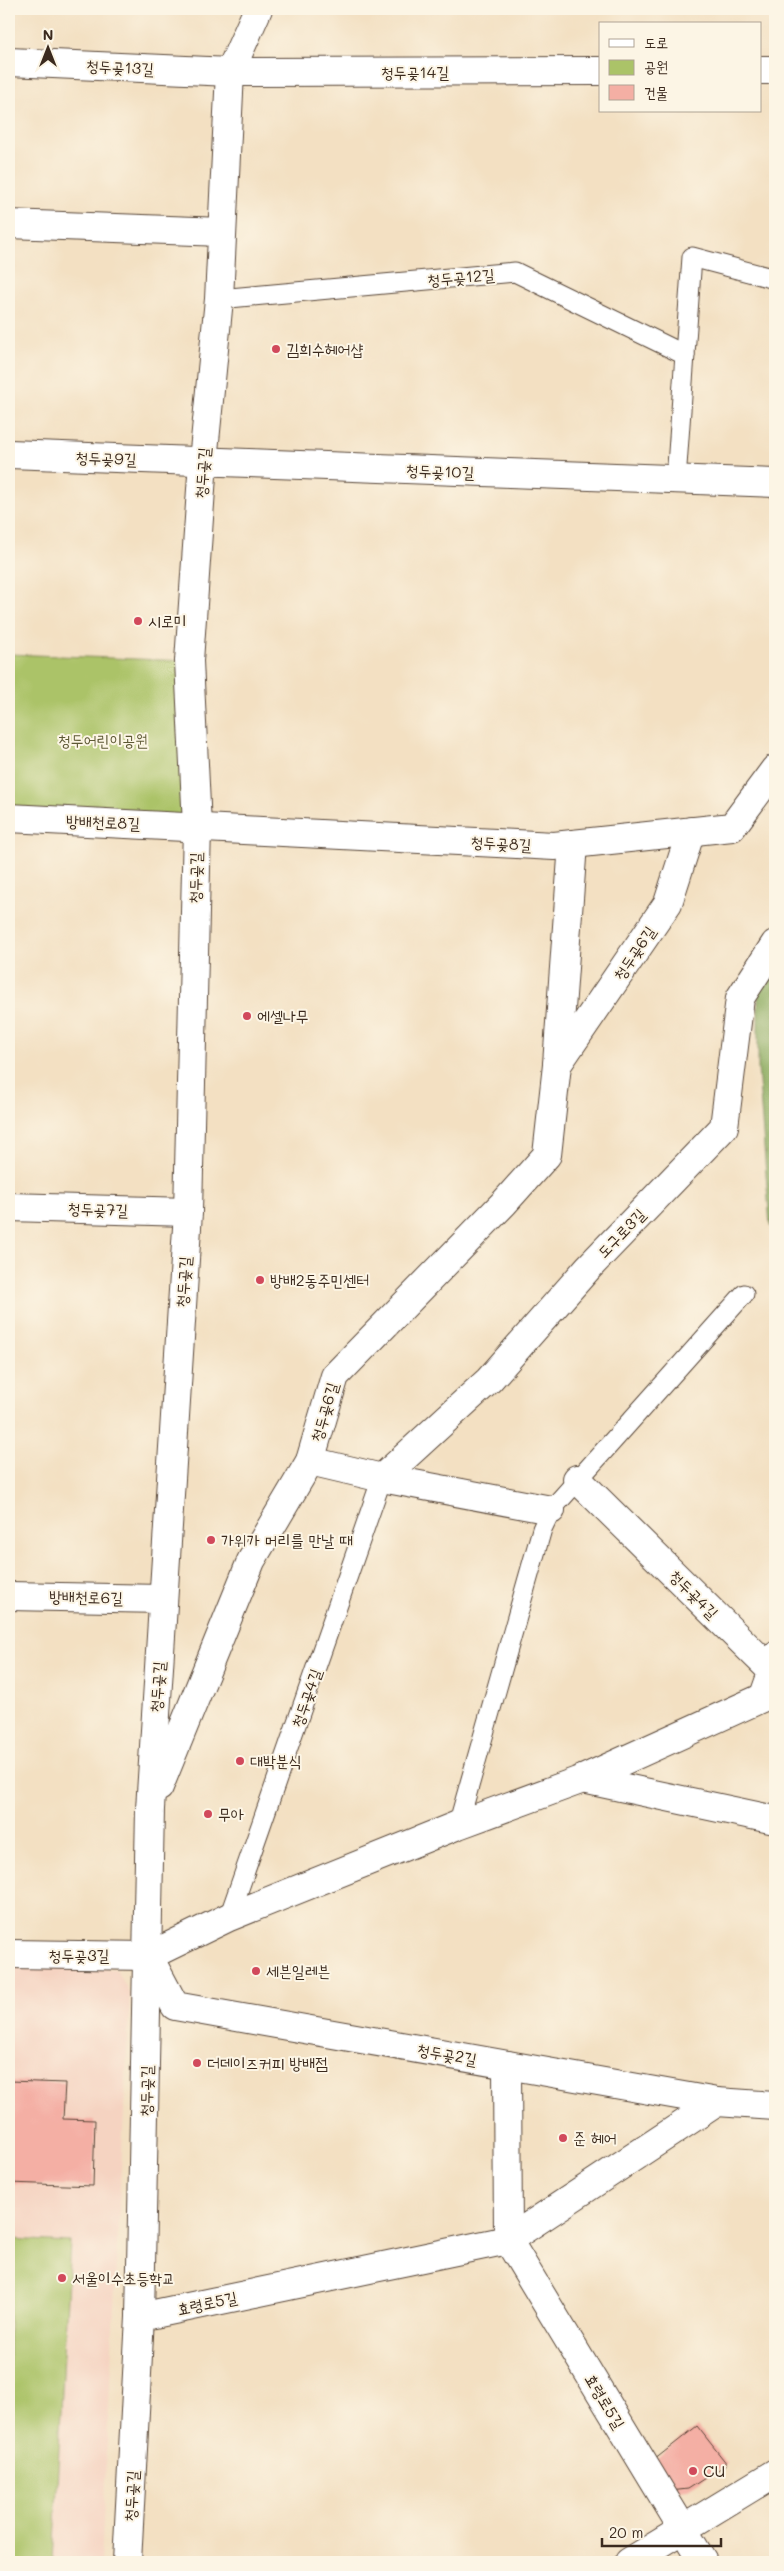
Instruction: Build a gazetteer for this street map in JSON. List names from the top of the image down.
{
  "streets": {
    "street": [
      "청두곶13길",
      "청두곶14길",
      "청두곶9길",
      "청두곶10길",
      "청두곶길",
      "방배천로8길",
      "청두곶8길",
      "청두곶6길",
      "청두곶7길",
      "도구로3길",
      "청두곶4길",
      "방배천로6길",
      "청두곶3길",
      "청두곶2길",
      "효령로5길"
    ],
    "lane": ["청두곶12길"]
  },
  "crossings": [
    ["청두곶13길", "청두곶14길"],
    ["청두곶13길", "청두곶길"],
    ["청두곶14길", "청두곶길"],
    ["청두곶12길", "청두곶길"],
    ["청두곶9길", "청두곶10길"],
    ["청두곶9길", "청두곶길"],
    ["청두곶10길", "청두곶길"],
    ["청두곶길", "방배천로8길"],
    ["청두곶길", "청두곶8길"],
    ["청두곶길", "청두곶6길"],
    ["청두곶길", "청두곶7길"],
    ["청두곶길", "청두곶4길"],
    ["청두곶길", "방배천로6길"],
    ["청두곶길", "청두곶3길"],
    ["청두곶길", "청두곶2길"],
    ["청두곶길", "효령로5길"],
    ["방배천로8길", "청두곶8길"],
    ["청두곶8길", "청두곶6길"],
    ["도구로3길", "청두곶4길"],
    ["청두곶4길", "청두곶3길"],
    ["청두곶4길", "청두곶2길"],
    ["청두곶3길", "청두곶2길"],
    ["청두곶2길", "효령로5길"]
  ],
  "parks": ["청두어린이공원"],
  "places": [
    "김희수헤어샵",
    "시로미",
    "에셀나무",
    "방배2동주민센터",
    "가위가 머리를 만날 때",
    "대박분식",
    "무아",
    "세븐일레븐",
    "더데이즈커피 방배점",
    "준 헤어",
    "서울이수초등학교",
    "CU"
  ],
  "legend": ["도로", "공원", "건물"],
  "scale_bar": "20 m",
  "north": "top"
}
